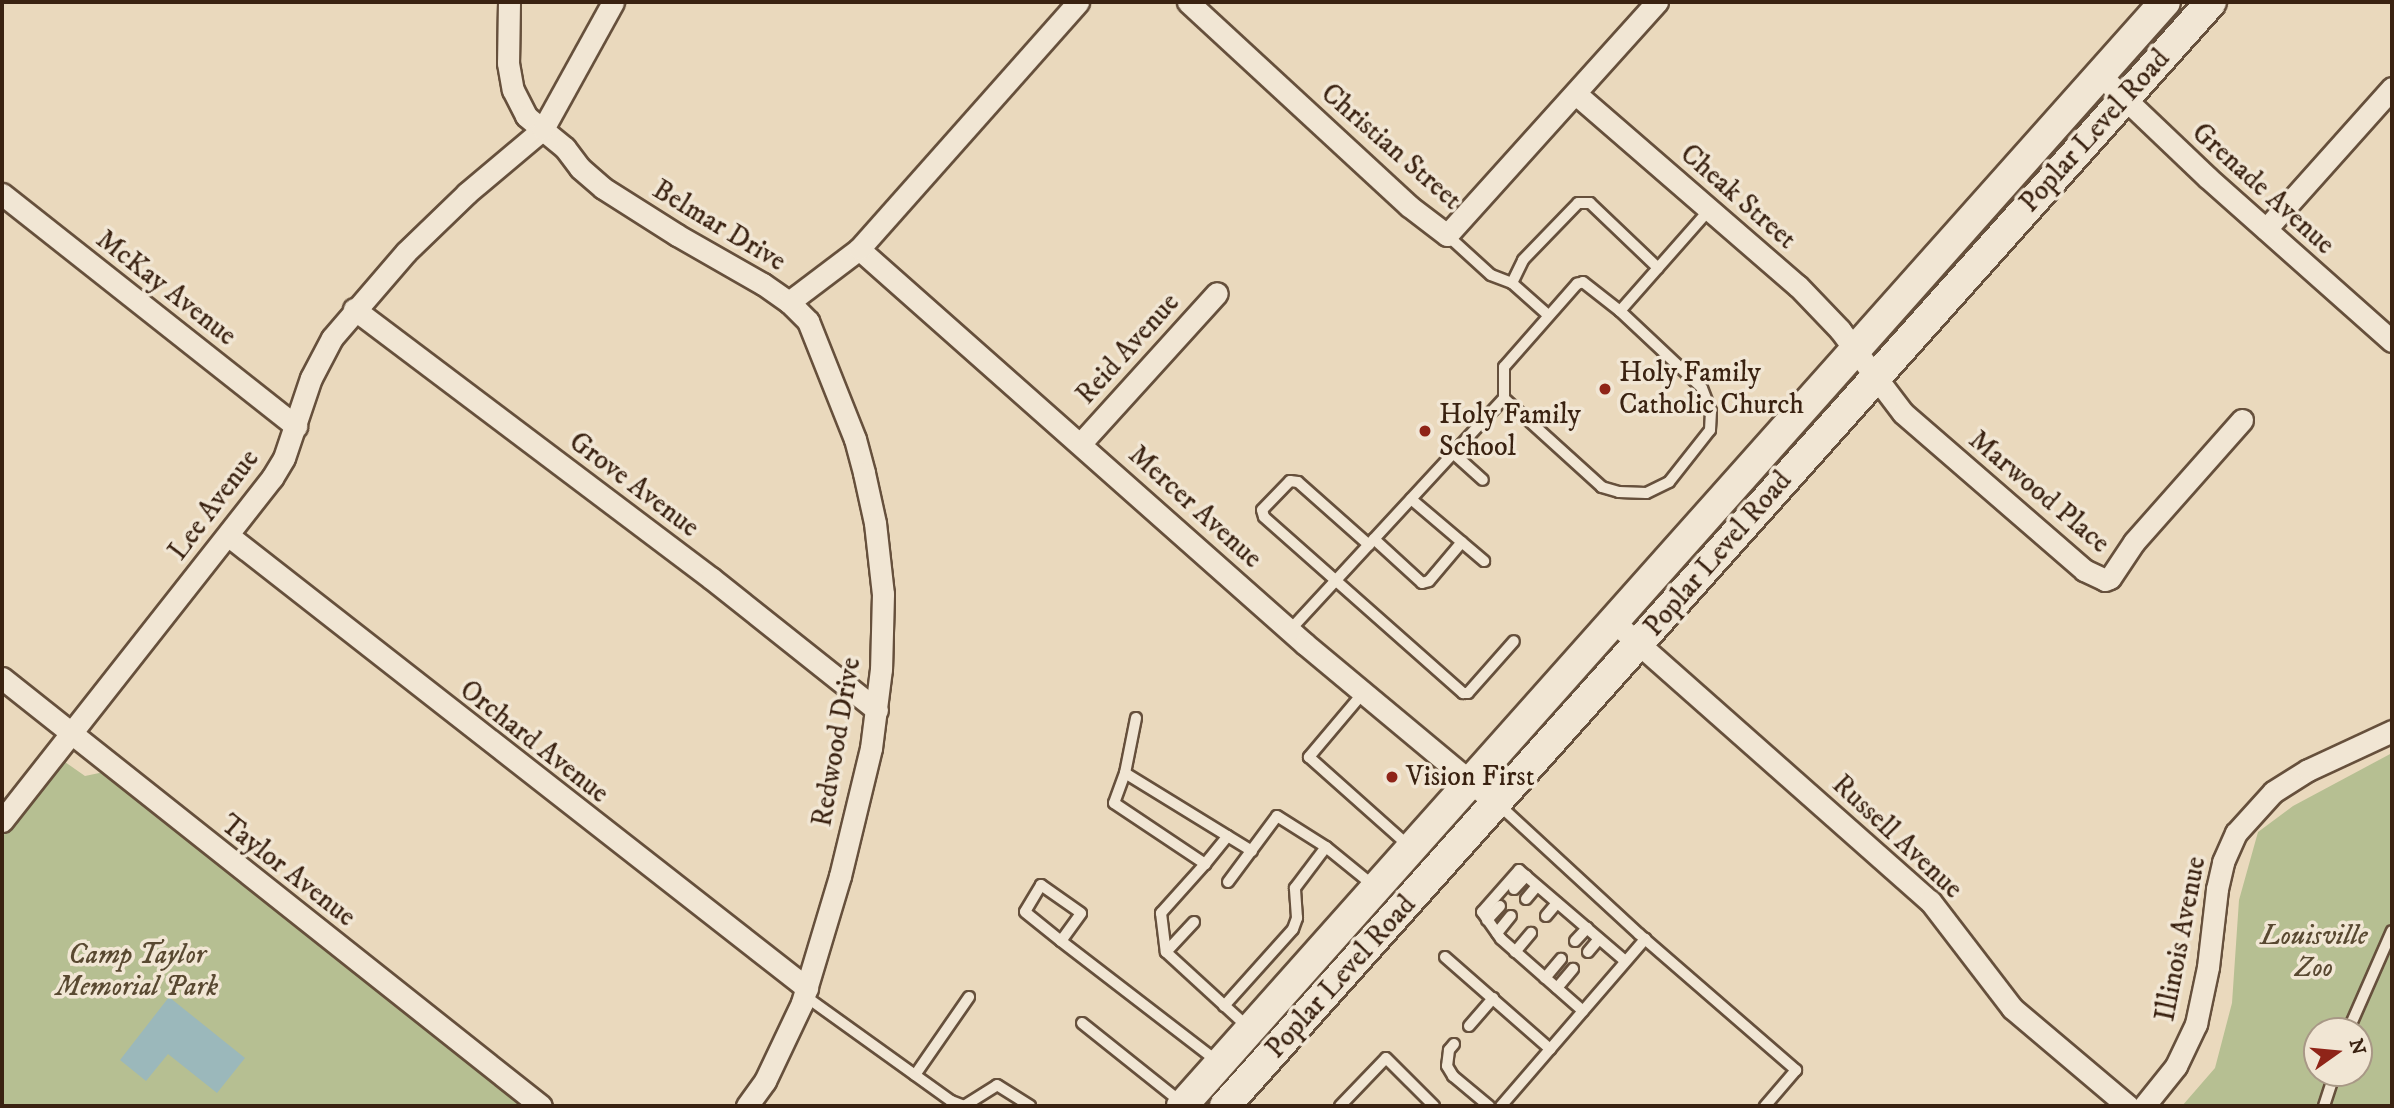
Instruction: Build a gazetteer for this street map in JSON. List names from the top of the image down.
{
  "streets": {
    "main road": ["Poplar Level Road"],
    "street": [
      "Christian Street",
      "Grenade Avenue",
      "Cheak Street",
      "Belmar Drive",
      "McKay Avenue",
      "Reid Avenue",
      "Grove Avenue",
      "Marwood Place",
      "Lee Avenue",
      "Mercer Avenue",
      "Orchard Avenue",
      "Redwood Drive",
      "Russell Avenue",
      "Taylor Avenue",
      "Illinois Avenue"
    ]
  },
  "crossings": [
    ["Poplar Level Road", "Grenade Avenue"],
    ["Poplar Level Road", "Cheak Street"],
    ["Poplar Level Road", "Marwood Place"],
    ["Poplar Level Road", "Mercer Avenue"],
    ["Poplar Level Road", "Russell Avenue"],
    ["Christian Street", "Cheak Street"],
    ["Cheak Street", "Marwood Place"],
    ["Belmar Drive", "Lee Avenue"],
    ["Belmar Drive", "Mercer Avenue"],
    ["Belmar Drive", "Redwood Drive"],
    ["McKay Avenue", "Lee Avenue"],
    ["Reid Avenue", "Mercer Avenue"],
    ["Grove Avenue", "Lee Avenue"],
    ["Grove Avenue", "Redwood Drive"],
    ["Lee Avenue", "Orchard Avenue"],
    ["Lee Avenue", "Taylor Avenue"],
    ["Orchard Avenue", "Redwood Drive"]
  ],
  "parks": ["Louisville Zoo", "Camp Taylor Memorial Park"],
  "places": ["Holy Family Catholic Church", "Holy Family School", "Vision First"],
  "north": "right"
}
